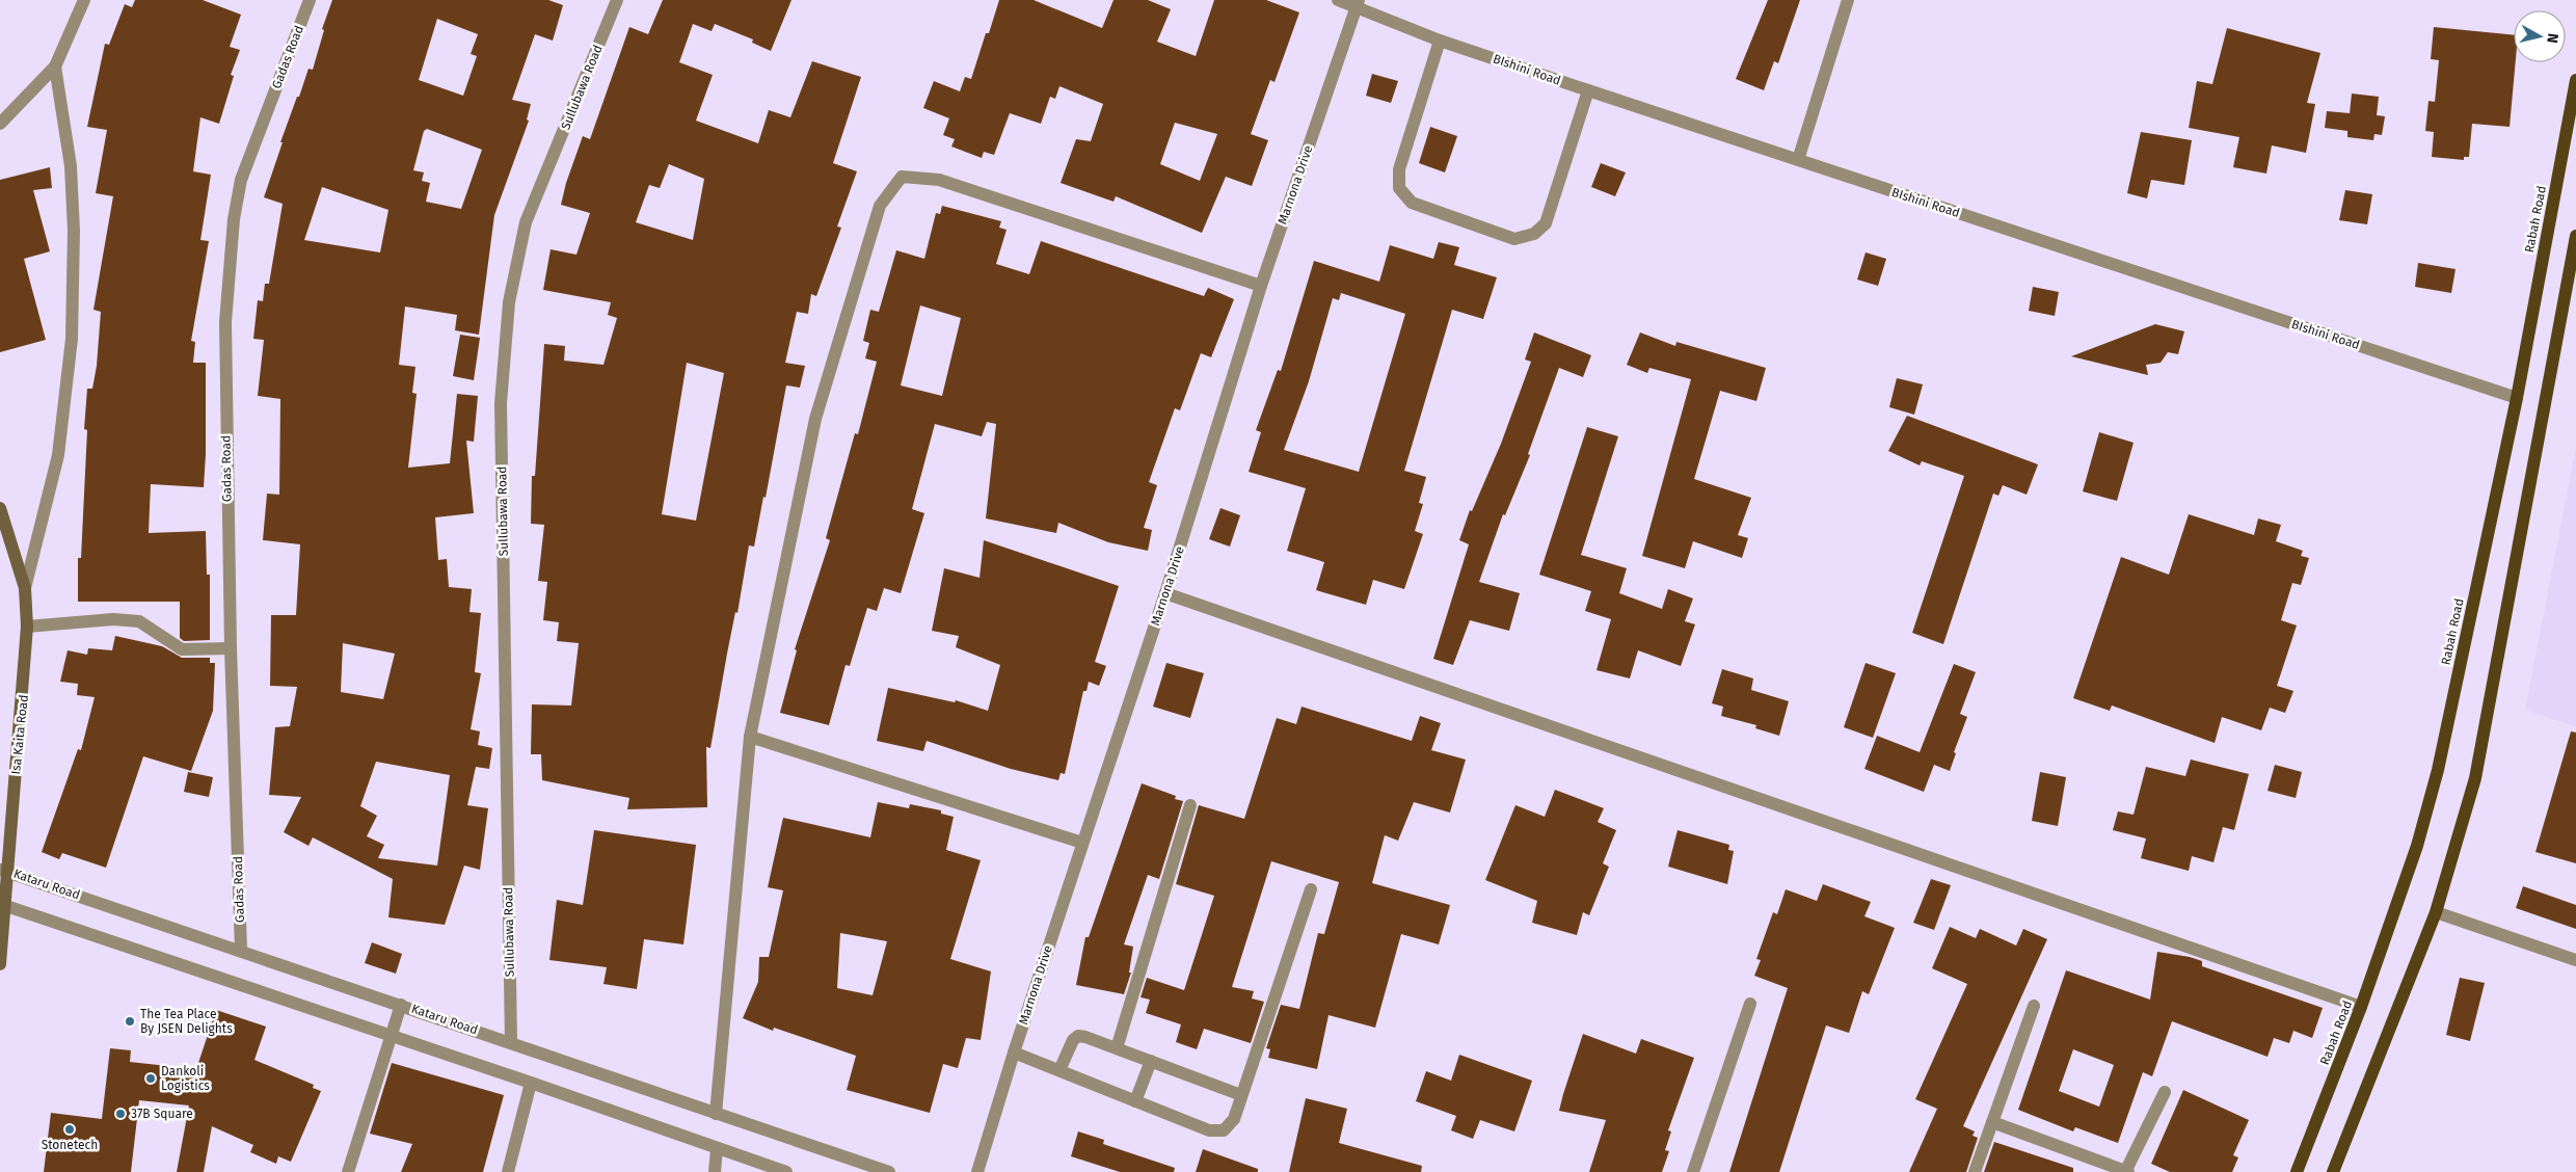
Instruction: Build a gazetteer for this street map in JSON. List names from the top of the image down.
{
  "streets": {
    "main road": ["Rabah Road", "Isa Kaita Road"],
    "street": [
      "Gadas Road",
      "BIshini Road",
      "Sullubawa Road",
      "Marnona Drive",
      "Kataru Road"
    ]
  },
  "crossings": [
    ["Gadas Road", "Kataru Road"],
    ["BIshini Road", "Marnona Drive"],
    ["BIshini Road", "Rabah Road"],
    ["Sullubawa Road", "Kataru Road"],
    ["Isa Kaita Road", "Kataru Road"]
  ],
  "places": [
    "The Tea Place By JSEN Delights",
    "Dankoli Logistics",
    "37B Square",
    "Stonetech"
  ],
  "north": "right"
}
